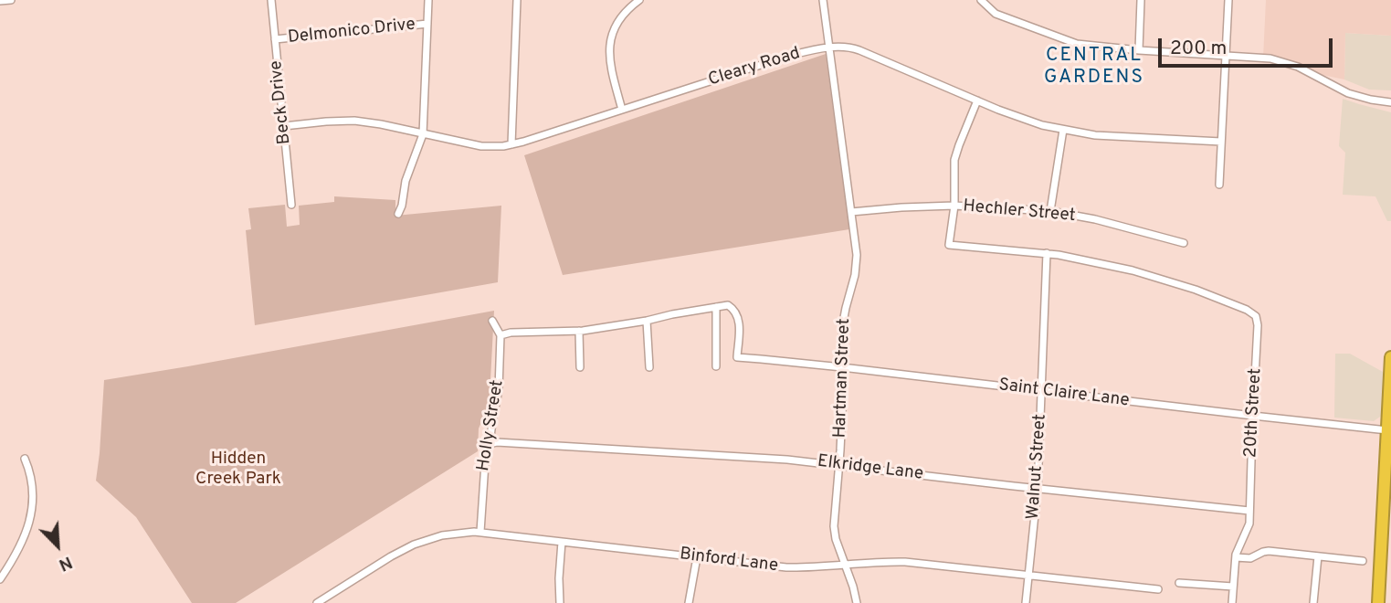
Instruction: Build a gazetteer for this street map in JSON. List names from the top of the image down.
{
  "streets": {
    "street": [
      "Delmonico Drive",
      "Cleary Road",
      "Beck Drive",
      "Hechler Street",
      "Hartman Street",
      "Saint Claire Lane",
      "20th Street",
      "Holly Street",
      "Walnut Street",
      "Elkridge Lane",
      "Binford Lane"
    ]
  },
  "crossings": [
    ["Delmonico Drive", "Beck Drive"],
    ["Cleary Road", "Beck Drive"],
    ["Cleary Road", "Hartman Street"],
    ["Hechler Street", "Hartman Street"],
    ["Hartman Street", "Saint Claire Lane"],
    ["Hartman Street", "Elkridge Lane"],
    ["Hartman Street", "Binford Lane"],
    ["Saint Claire Lane", "20th Street"],
    ["Saint Claire Lane", "Walnut Street"],
    ["20th Street", "Walnut Street"],
    ["20th Street", "Elkridge Lane"],
    ["Holly Street", "Elkridge Lane"],
    ["Holly Street", "Binford Lane"],
    ["Walnut Street", "Elkridge Lane"],
    ["Walnut Street", "Binford Lane"]
  ],
  "districts": ["CENTRAL GARDENS"],
  "parks": ["Hidden Creek Park"],
  "scale_bar": "200 m",
  "north": "bottom right"
}
